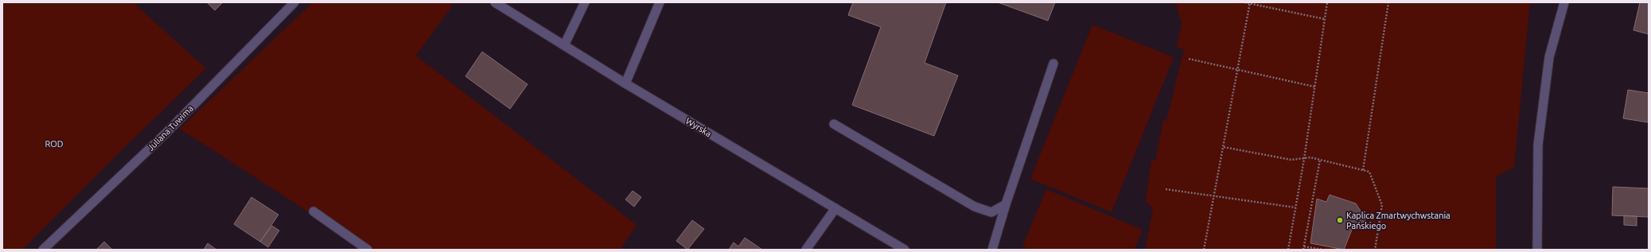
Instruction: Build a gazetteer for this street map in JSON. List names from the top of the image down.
{
  "streets": {
    "street": ["Wyrska", "Juliana Tuwima"]
  },
  "parks": ["ROD"],
  "places": ["Kaplica Zmartwychwstania Pańskiego"]
}
